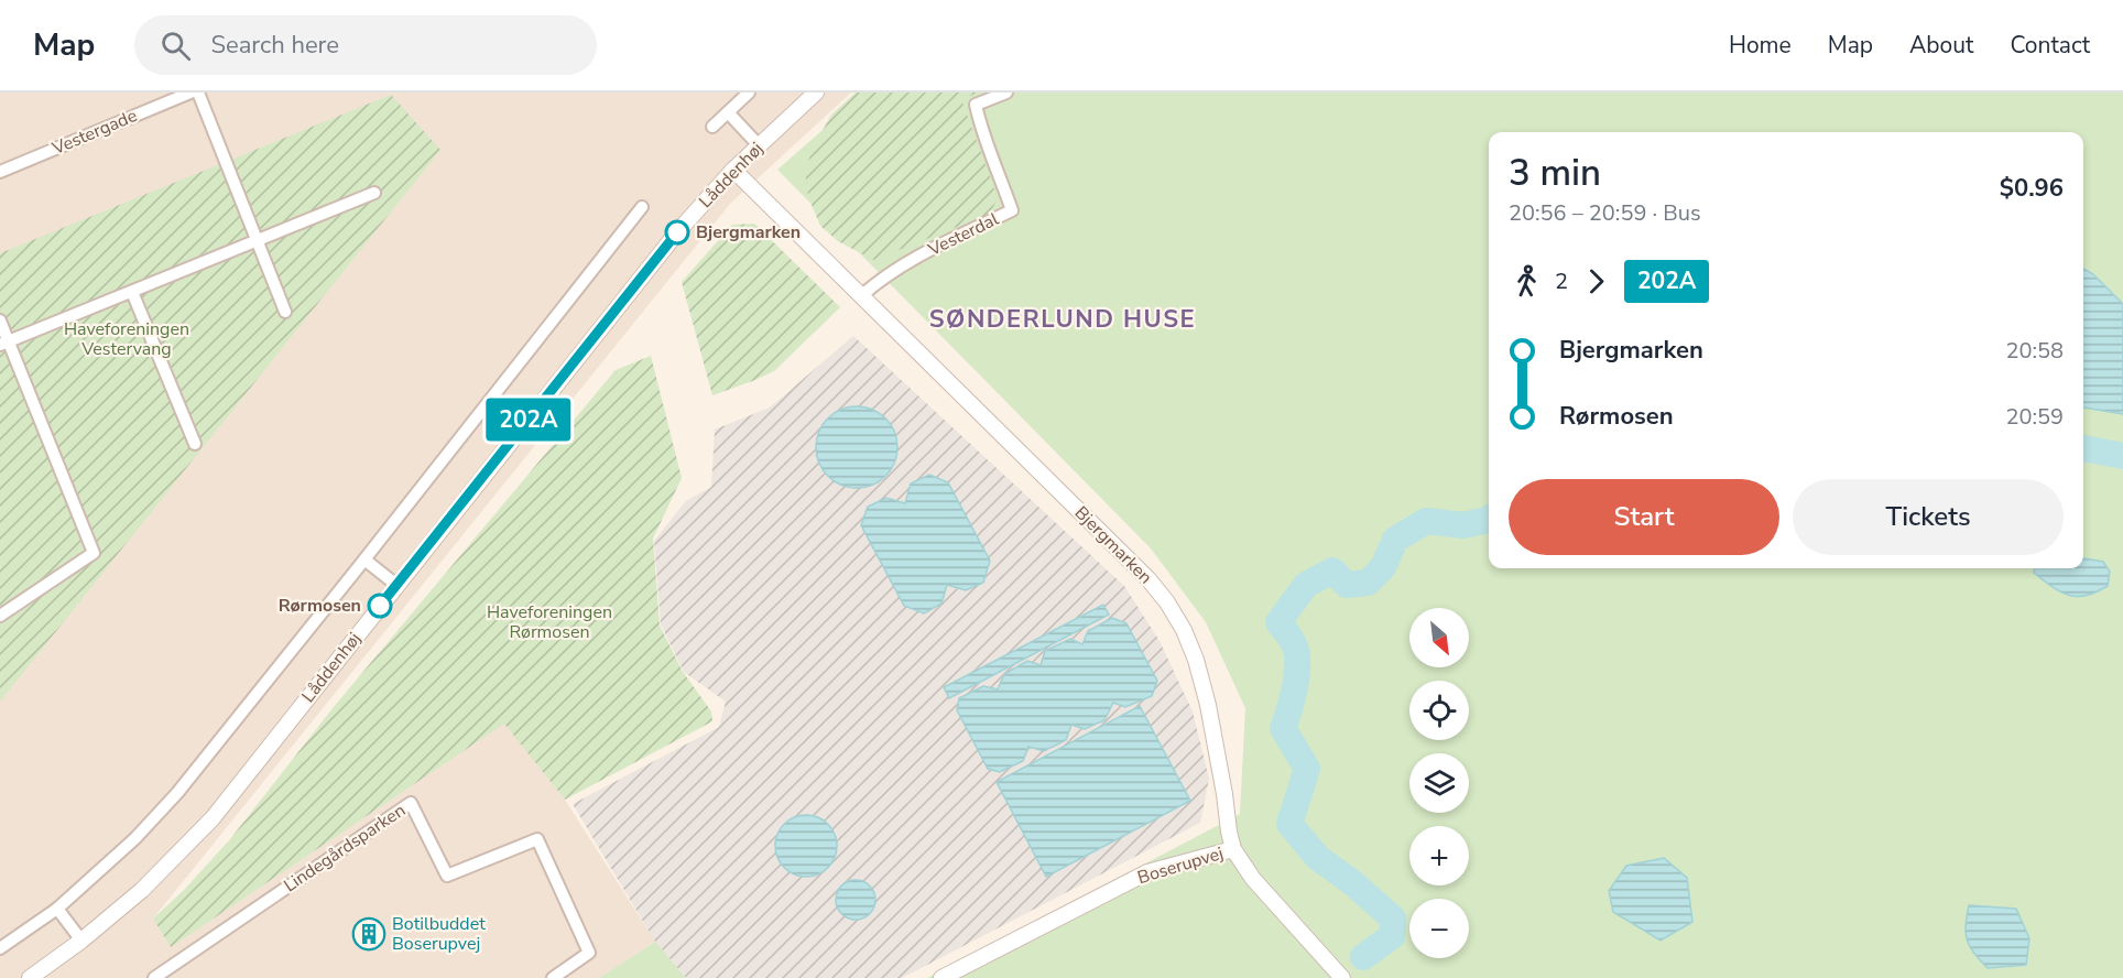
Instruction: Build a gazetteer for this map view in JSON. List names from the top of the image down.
{
  "streets": {
    "street": [
      "Vestergade",
      "Låddenhøj",
      "Vesterdal",
      "Bjergmarken",
      "Lindegårdsparken",
      "Boserupvej"
    ]
  },
  "crossings": [
    ["Låddenhøj", "Bjergmarken"],
    ["Vesterdal", "Bjergmarken"],
    ["Bjergmarken", "Boserupvej"]
  ],
  "districts": ["SØNDERLUND HUSE"],
  "parks": ["Haveforeningen Vestervang", "Haveforeningen Rørmosen"],
  "places": {
    "other": ["Bjergmarken", "Rørmosen"],
    "building": ["Botilbuddet Boserupvej"]
  },
  "lines": ["bus line 202A"],
  "north": "bottom right",
  "page": {
    "header": "Map",
    "search": "Search here",
    "nav": [
      "Home",
      "Map",
      "About",
      "Contact"
    ],
    "on_map": "202A",
    "heading": ["3 min", "20:56 – 20:59 · Bus", "$0.96"],
    "legs": ["2", "202A"],
    "list": [
      {
        "name": "Bjergmarken",
        "value": "20:58"
      },
      {
        "name": "Rørmosen",
        "value": "20:59"
      }
    ],
    "buttons": ["Start", "Tickets"],
    "map_buttons": ["+", "−"]
  }
}
